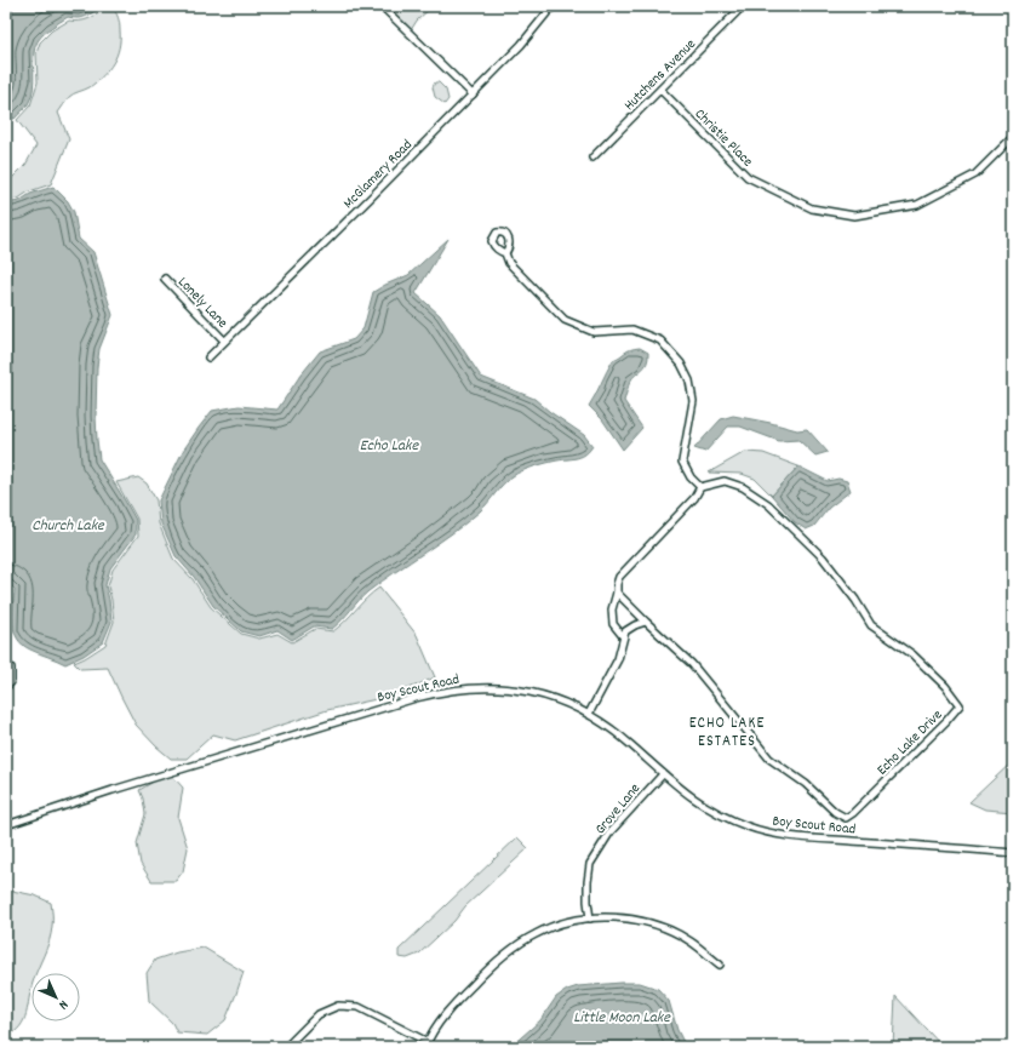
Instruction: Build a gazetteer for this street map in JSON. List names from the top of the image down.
{
  "streets": {
    "street": [
      "Hutchens Avenue",
      "Christie Place",
      "McGlamery Road",
      "Lonely Lane",
      "Boy Scout Road",
      "Echo Lake Drive",
      "Grove Lane"
    ]
  },
  "crossings": [
    ["Hutchens Avenue", "Christie Place"],
    ["McGlamery Road", "Lonely Lane"],
    ["Boy Scout Road", "Grove Lane"]
  ],
  "districts": ["ECHO LAKE ESTATES"],
  "water": ["Echo Lake", "Church Lake", "Little Moon Lake"],
  "north": "bottom right"
}
